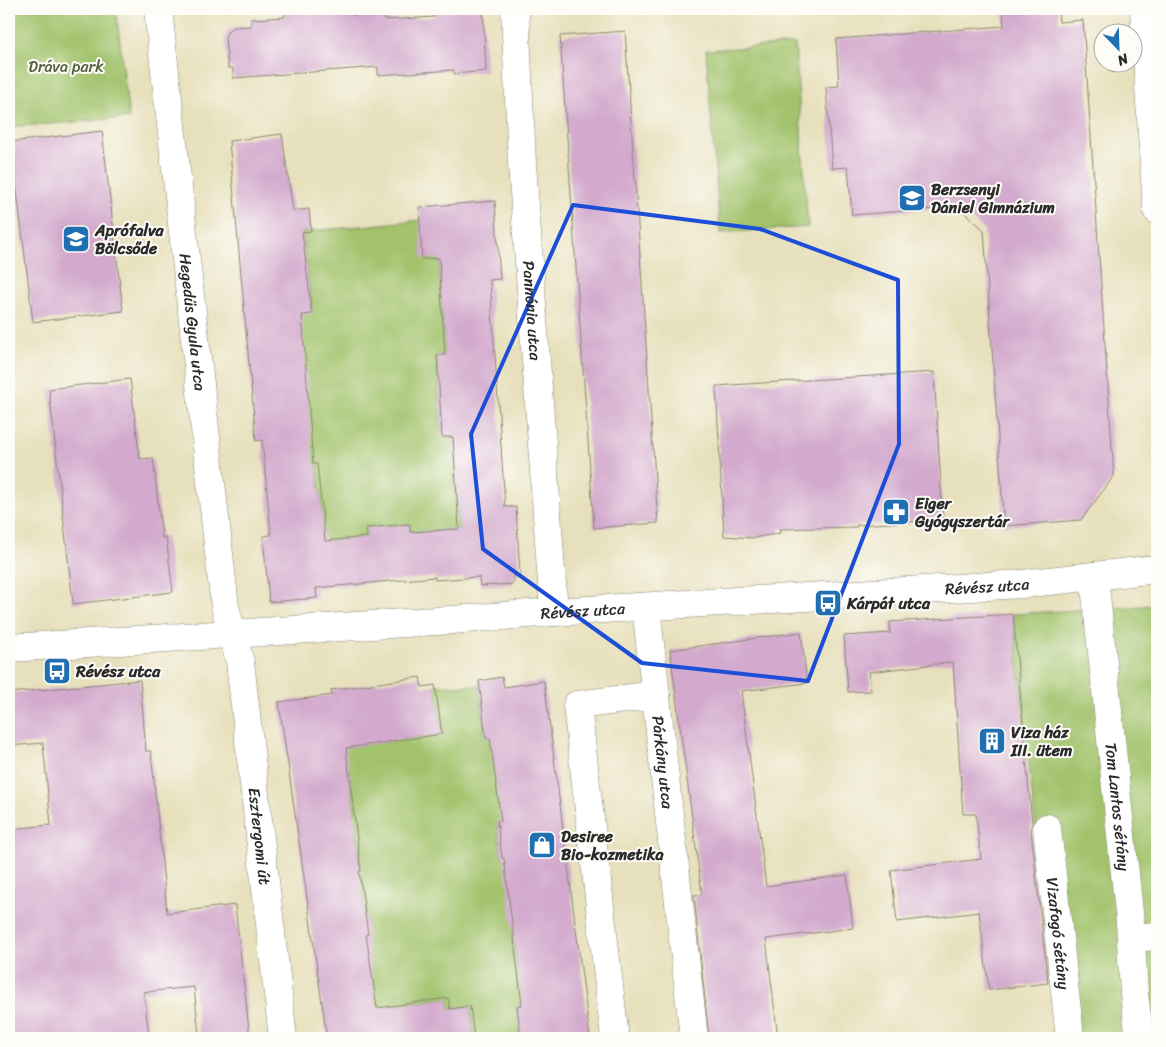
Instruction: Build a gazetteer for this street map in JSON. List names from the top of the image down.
{
  "streets": {
    "street": [
      "Pannónia utca",
      "Hegedűs Gyula utca",
      "Révész utca",
      "Párkány utca",
      "Tom Lantos sétány",
      "Esztergomi út",
      "Vizafogó sétány"
    ]
  },
  "crossings": [
    ["Pannónia utca", "Révész utca"],
    ["Hegedűs Gyula utca", "Révész utca"],
    ["Hegedűs Gyula utca", "Esztergomi út"],
    ["Révész utca", "Párkány utca"],
    ["Révész utca", "Tom Lantos sétány"],
    ["Révész utca", "Esztergomi út"]
  ],
  "parks": ["Dráva park"],
  "places": {
    "school or university": ["Berzsenyi Dániel Gimnázium", "Aprófalva Bölcsőde"],
    "pharmacy": ["Eiger Gyógyszertár"],
    "bus stop": ["Kárpát utca", "Révész utca"],
    "building": ["Viza ház III. ütem"],
    "shop": ["Desiree Bio-kozmetika"]
  },
  "north": "bottom right"
}
